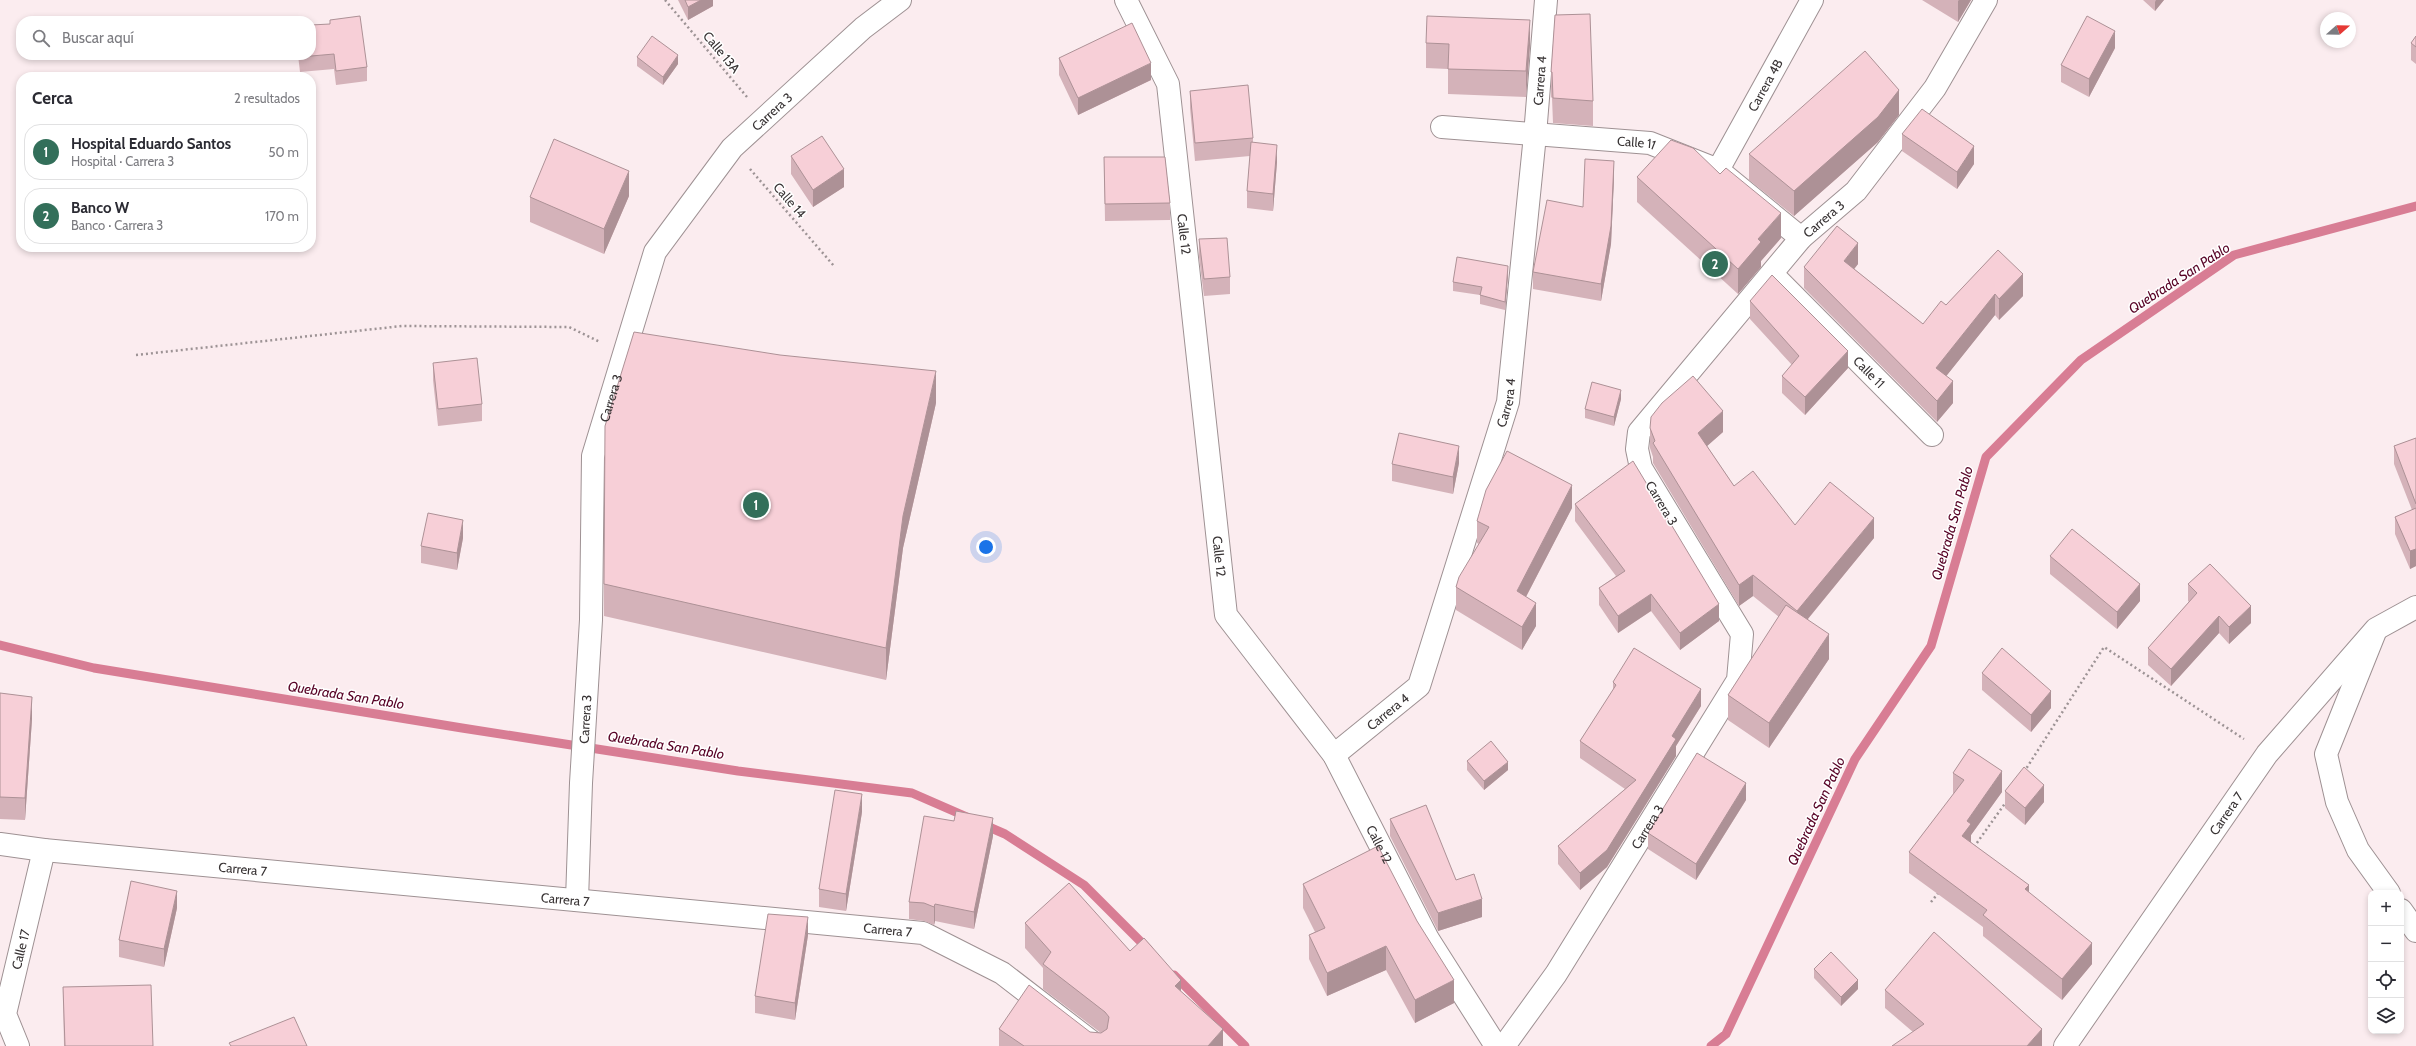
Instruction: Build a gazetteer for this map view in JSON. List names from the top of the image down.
{
  "streets": {
    "street": [
      "Carrera 4",
      "Carrera 4B",
      "Carrera 3",
      "Calle 11",
      "Calle 12",
      "Carrera 7",
      "Calle 17"
    ],
    "path": ["Calle 13A", "Calle 14"]
  },
  "crossings": [
    ["Calle 13A", "Carrera 3"],
    ["Carrera 4", "Calle 11"],
    ["Carrera 4", "Calle 12"],
    ["Carrera 4B", "Calle 11"],
    ["Carrera 3", "Calle 11"],
    ["Carrera 3", "Calle 14"],
    ["Carrera 3", "Carrera 7"],
    ["Carrera 7", "Calle 17"]
  ],
  "water": ["Quebrada San Pablo"],
  "north": "right",
  "page": {
    "search": "Buscar aquí",
    "heading": ["Cerca", "2 resultados"],
    "list": [
      {
        "mark": "1",
        "name": "Hospital Eduardo Santos",
        "note": "Hospital · Carrera 3",
        "value": "50 m"
      },
      {
        "mark": "2",
        "name": "Banco W",
        "note": "Banco · Carrera 3",
        "value": "170 m"
      }
    ],
    "pins": ["2", "1"],
    "map_buttons": ["+", "−"]
  }
}
